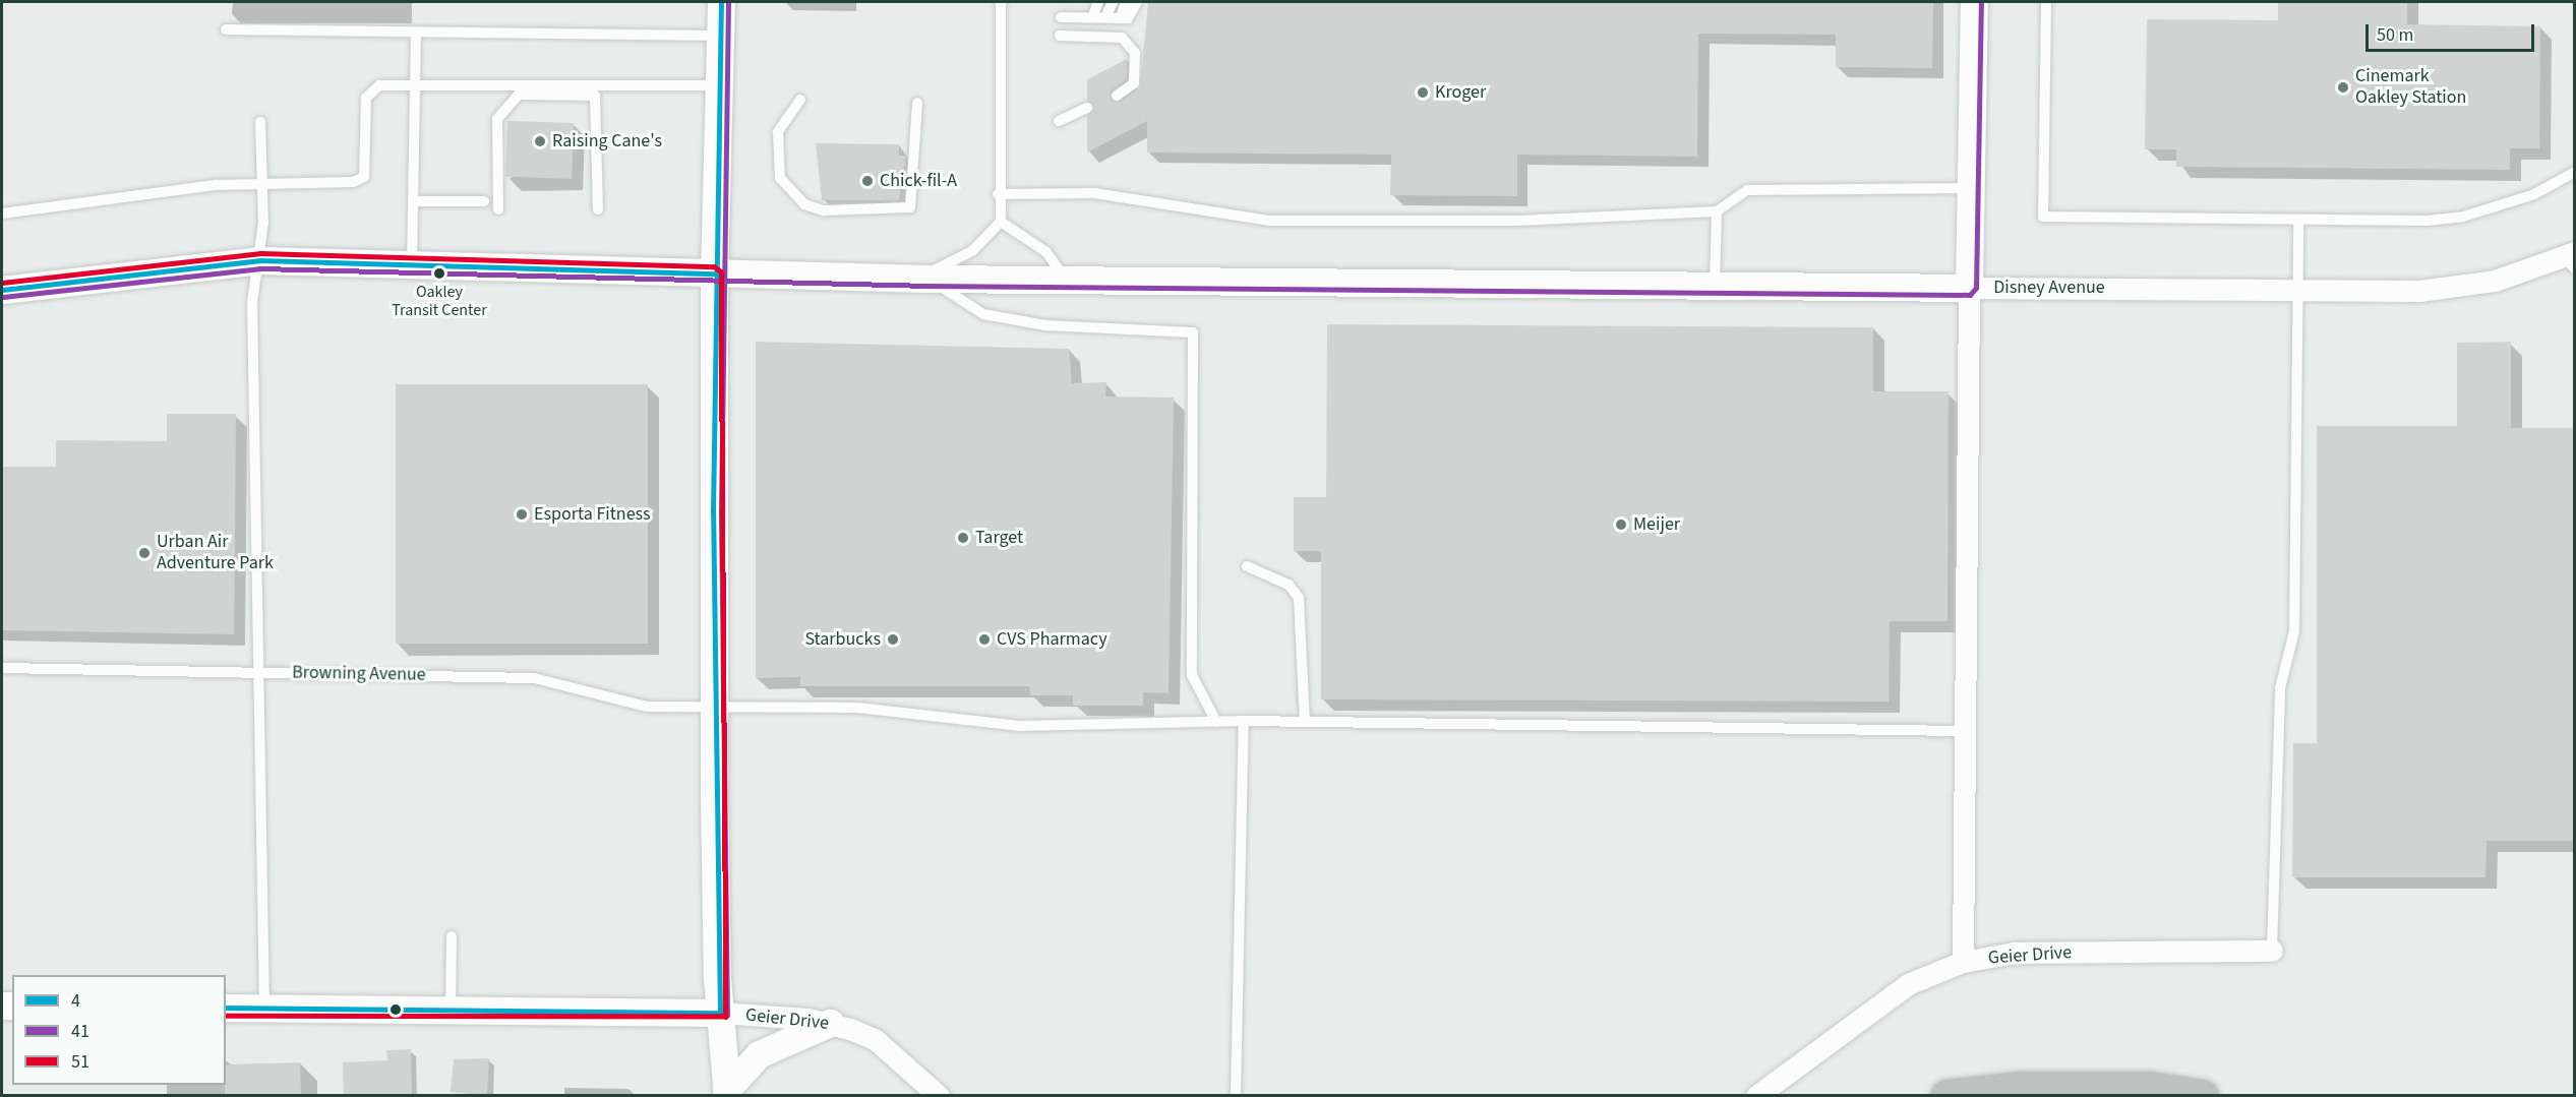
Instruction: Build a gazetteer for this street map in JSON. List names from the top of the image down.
{
  "streets": {
    "street": ["Disney Avenue", "Geier Drive"],
    "lane": ["Browning Avenue"]
  },
  "places": [
    "Cinemark Oakley Station",
    "Kroger",
    "Raising Cane's",
    "Chick-fil-A",
    "Oakley Transit Center",
    "Esporta Fitness",
    "Meijer",
    "Target",
    "Urban Air Adventure Park",
    "Starbucks",
    "CVS Pharmacy"
  ],
  "lines": ["transit line 4", "transit line 41", "transit line 51"],
  "legend": ["4", "41", "51"],
  "scale_bar": "50 m"
}
